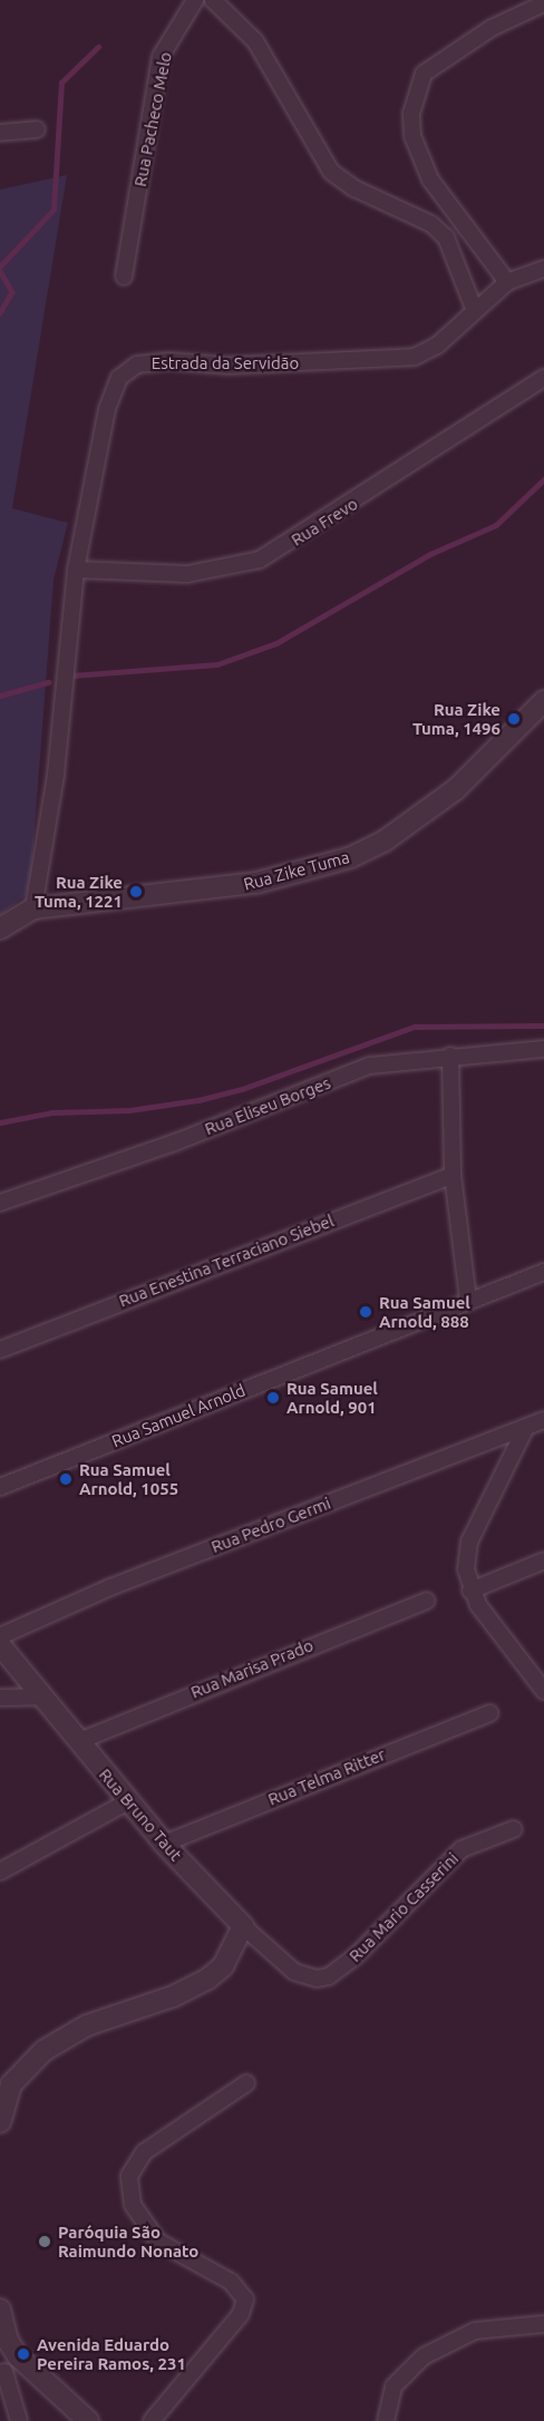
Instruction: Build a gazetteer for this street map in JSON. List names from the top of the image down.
{
  "streets": {
    "street": [
      "Rua Pacheco Melo",
      "Estrada da Servidão",
      "Rua Frevo",
      "Rua Zike Tuma",
      "Rua Eliseu Borges",
      "Rua Enestina Terraciano Siebel",
      "Rua Samuel Arnold",
      "Rua Pedro Germi",
      "Rua Marisa Prado",
      "Rua Telma Ritter",
      "Rua Bruno Taut",
      "Rua Mario Casserini"
    ]
  },
  "crossings": [
    ["Estrada da Servidão", "Rua Frevo"],
    ["Estrada da Servidão", "Rua Zike Tuma"],
    ["Rua Marisa Prado", "Rua Bruno Taut"],
    ["Rua Telma Ritter", "Rua Bruno Taut"],
    ["Rua Bruno Taut", "Rua Mario Casserini"]
  ],
  "places": [
    "Rua Zike Tuma, 1496",
    "Rua Zike Tuma, 1221",
    "Rua Samuel Arnold, 888",
    "Rua Samuel Arnold, 901",
    "Rua Samuel Arnold, 1055",
    "Paróquia São Raimundo Nonato",
    "Avenida Eduardo Pereira Ramos, 231"
  ]
}
